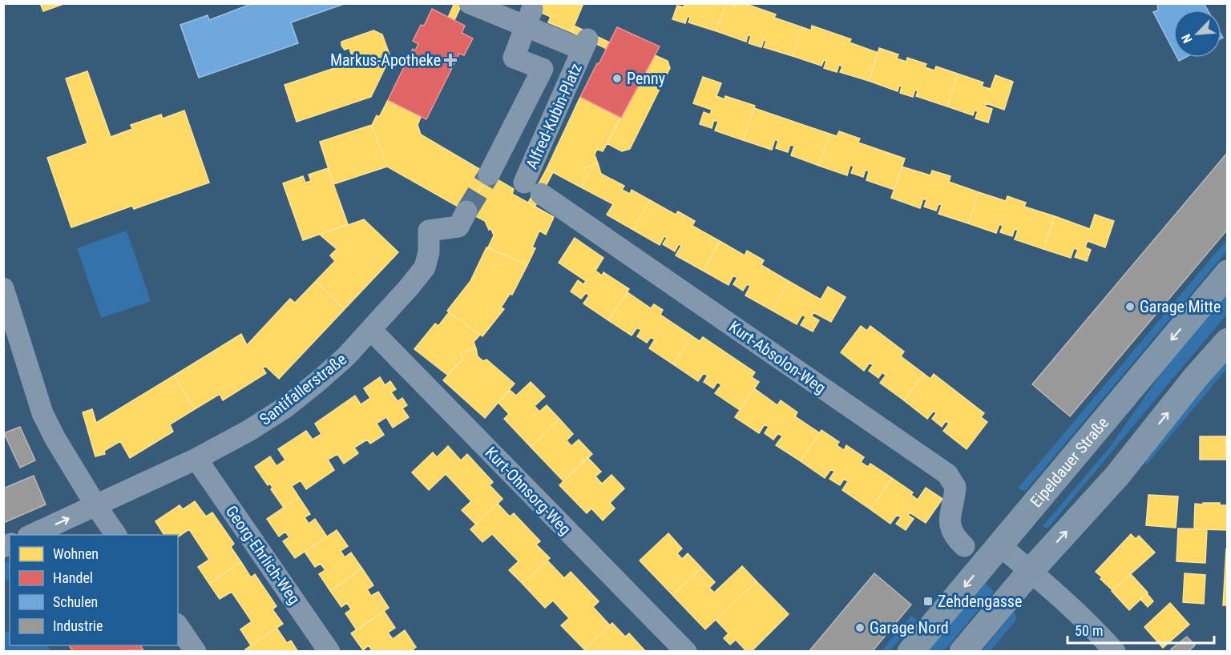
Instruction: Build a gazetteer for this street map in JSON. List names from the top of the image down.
{
  "streets": {
    "main road": ["Eipeldauer Straße"],
    "street": [
      "Alfred-Kubin-Platz",
      "Kurt-Absolon-Weg",
      "Santifallerstraße",
      "Kurt-Ohnsorg-Weg",
      "Georg-Ehrlich-Weg"
    ]
  },
  "crossings": [
    ["Alfred-Kubin-Platz", "Kurt-Absolon-Weg"],
    ["Santifallerstraße", "Kurt-Ohnsorg-Weg"],
    ["Santifallerstraße", "Georg-Ehrlich-Weg"]
  ],
  "places": {
    "health": ["Markus-Apotheke"],
    "other": ["Penny", "Garage Mitte", "Garage Nord"],
    "transit": ["Zehdengasse"]
  },
  "legend": [
    "Wohnen",
    "Handel",
    "Schulen",
    "Industrie"
  ],
  "scale_bar": "50 m",
  "north": "bottom left"
}
